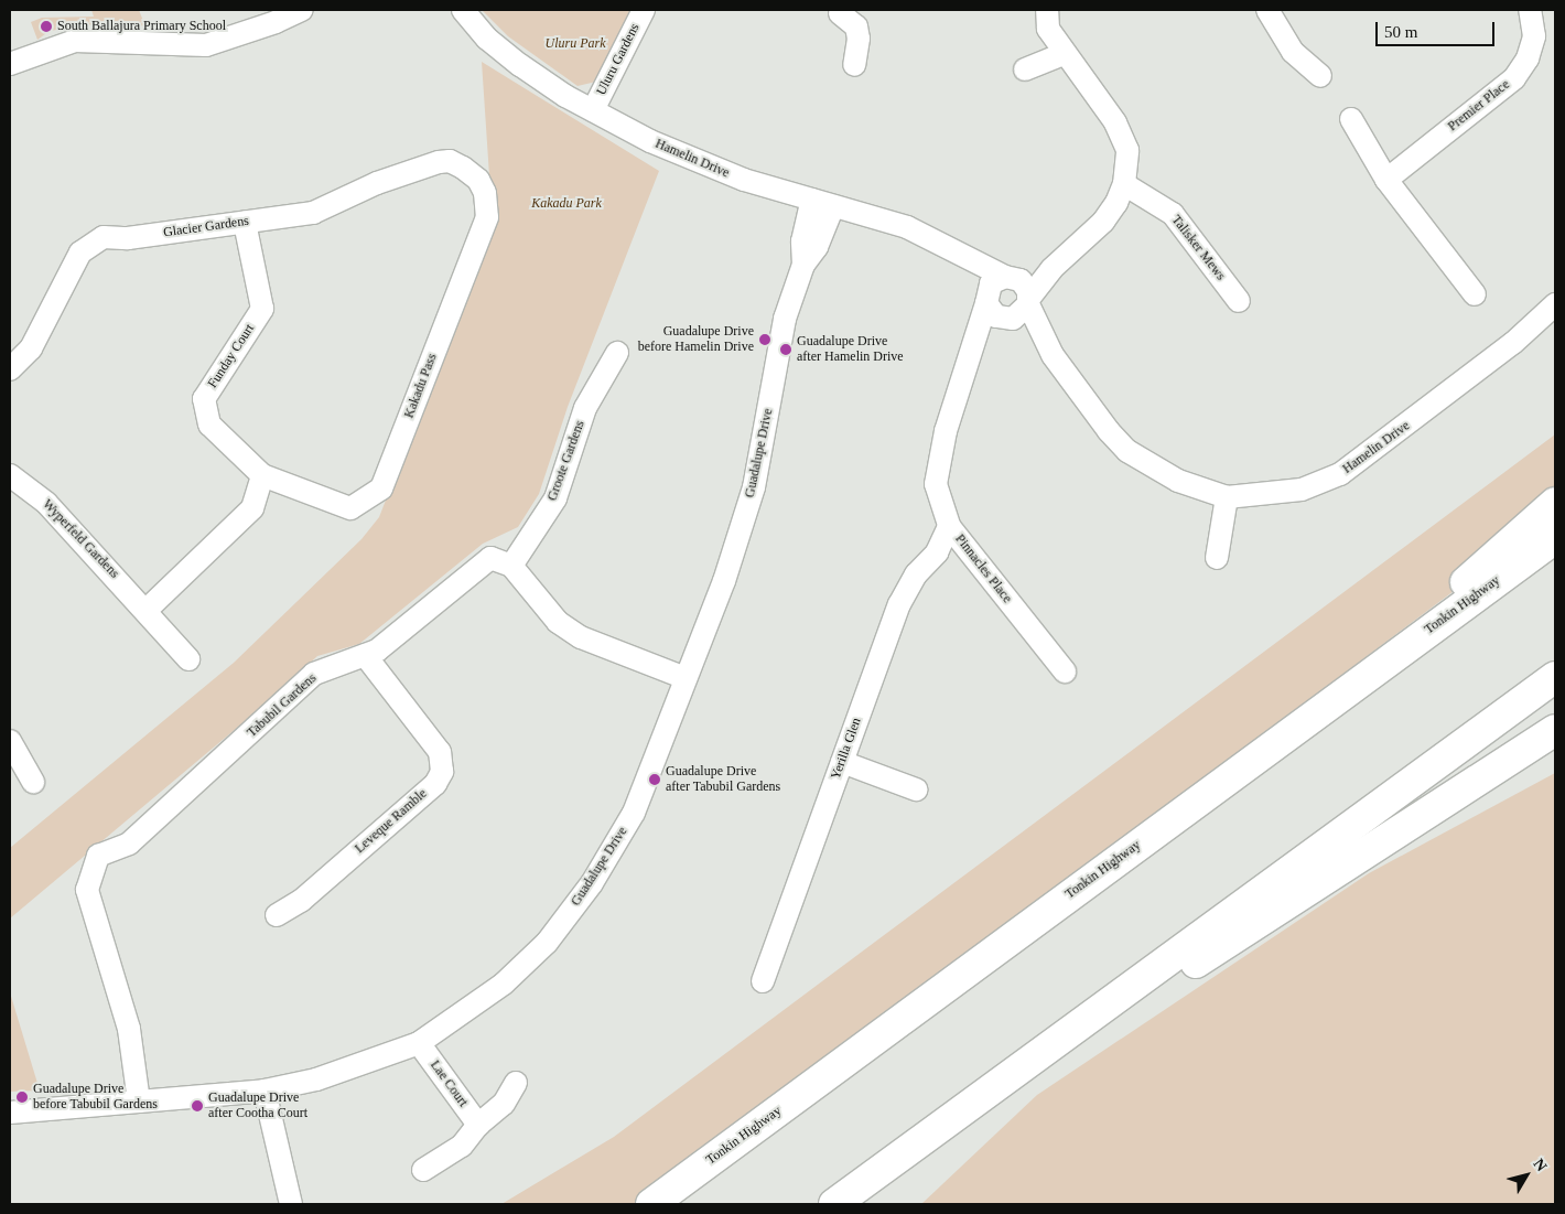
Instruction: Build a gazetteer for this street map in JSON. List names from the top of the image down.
{
  "streets": {
    "highway": ["Tonkin Highway"],
    "street": [
      "Uluru Gardens",
      "Premier Place",
      "Hamelin Drive",
      "Glacier Gardens",
      "Talisker Mews",
      "Funday Court",
      "Kakadu Pass",
      "Guadalupe Drive",
      "Groote Gardens",
      "Wyperfeld Gardens",
      "Pinnacles Place",
      "Tabubil Gardens",
      "Yerilla Glen",
      "Leveque Ramble",
      "Lae Court"
    ]
  },
  "crossings": [
    ["Uluru Gardens", "Hamelin Drive"],
    ["Hamelin Drive", "Guadalupe Drive"],
    ["Hamelin Drive", "Pinnacles Place"],
    ["Glacier Gardens", "Funday Court"],
    ["Glacier Gardens", "Kakadu Pass"],
    ["Funday Court", "Kakadu Pass"],
    ["Guadalupe Drive", "Tabubil Gardens"],
    ["Guadalupe Drive", "Lae Court"],
    ["Groote Gardens", "Tabubil Gardens"],
    ["Pinnacles Place", "Yerilla Glen"],
    ["Tabubil Gardens", "Leveque Ramble"]
  ],
  "parks": ["Uluru Park", "Kakadu Park"],
  "places": [
    "South Ballajura Primary School",
    "Guadalupe Drive before Hamelin Drive",
    "Guadalupe Drive after Hamelin Drive",
    "Guadalupe Drive after Tabubil Gardens",
    "Guadalupe Drive before Tabubil Gardens",
    "Guadalupe Drive after Cootha Court"
  ],
  "scale_bar": "50 m",
  "north": "top right"
}
